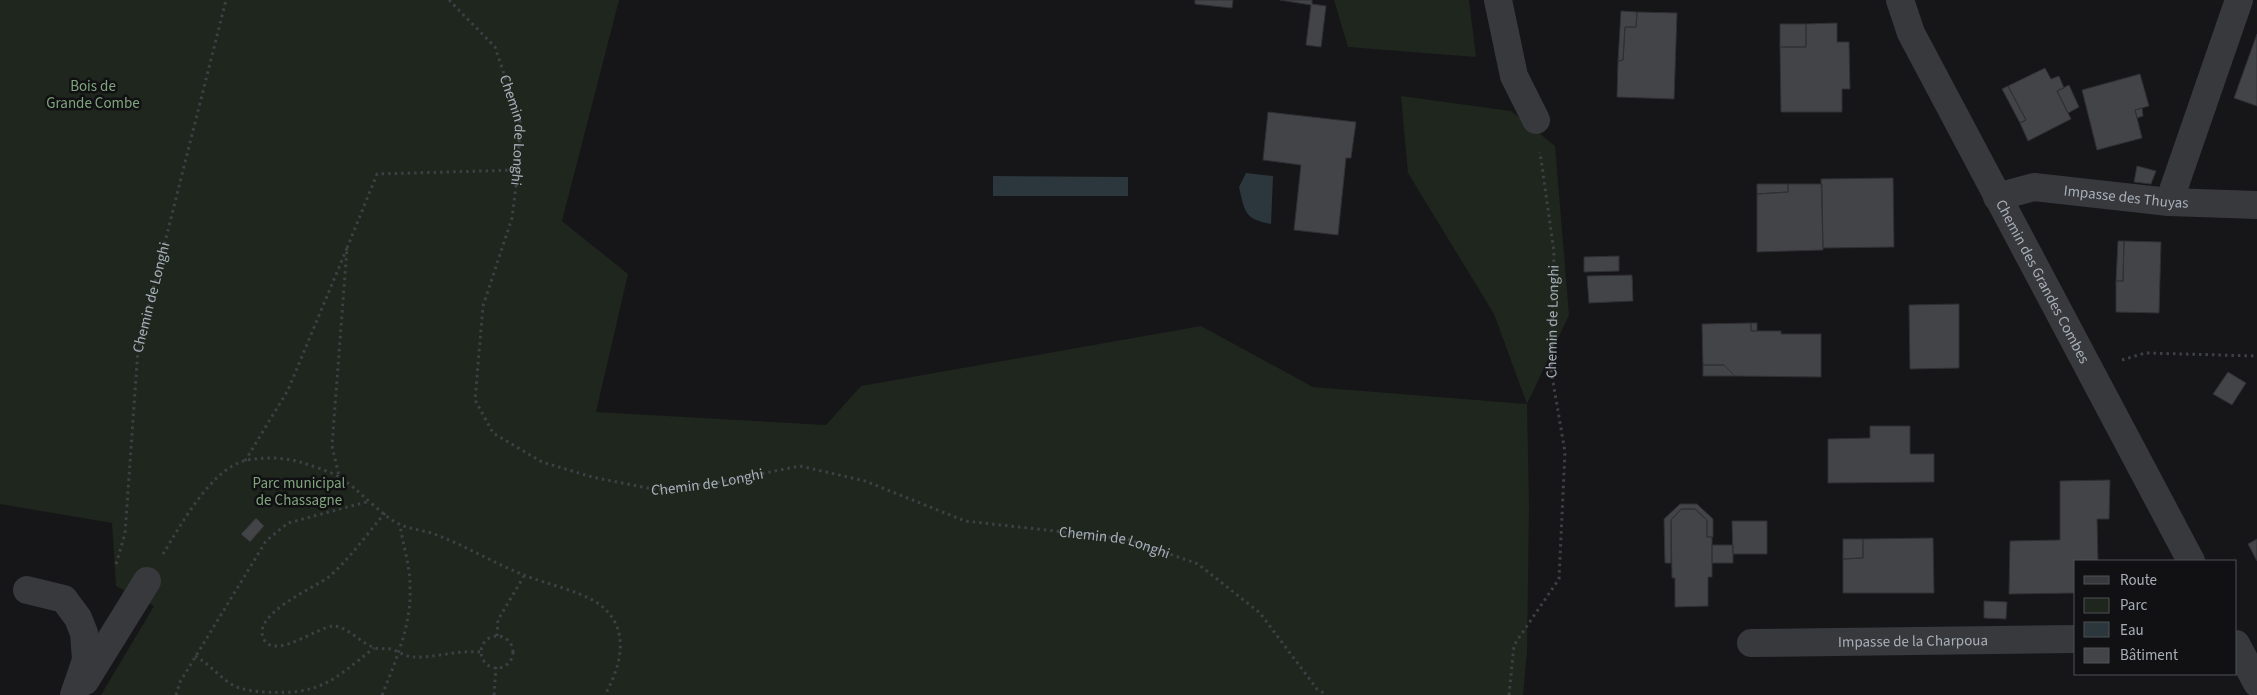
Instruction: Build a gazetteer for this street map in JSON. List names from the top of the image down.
{
  "streets": {
    "street": ["Impasse des Thuyas", "Chemin des Grandes Combes", "Impasse de la Charpoua"],
    "path": ["Chemin de Longhi"]
  },
  "crossings": [
    ["Impasse des Thuyas", "Chemin des Grandes Combes"]
  ],
  "parks": ["Bois de Grande Combe", "Parc municipal de Chassagne"],
  "legend": [
    "Route",
    "Parc",
    "Eau",
    "Bâtiment"
  ]
}
